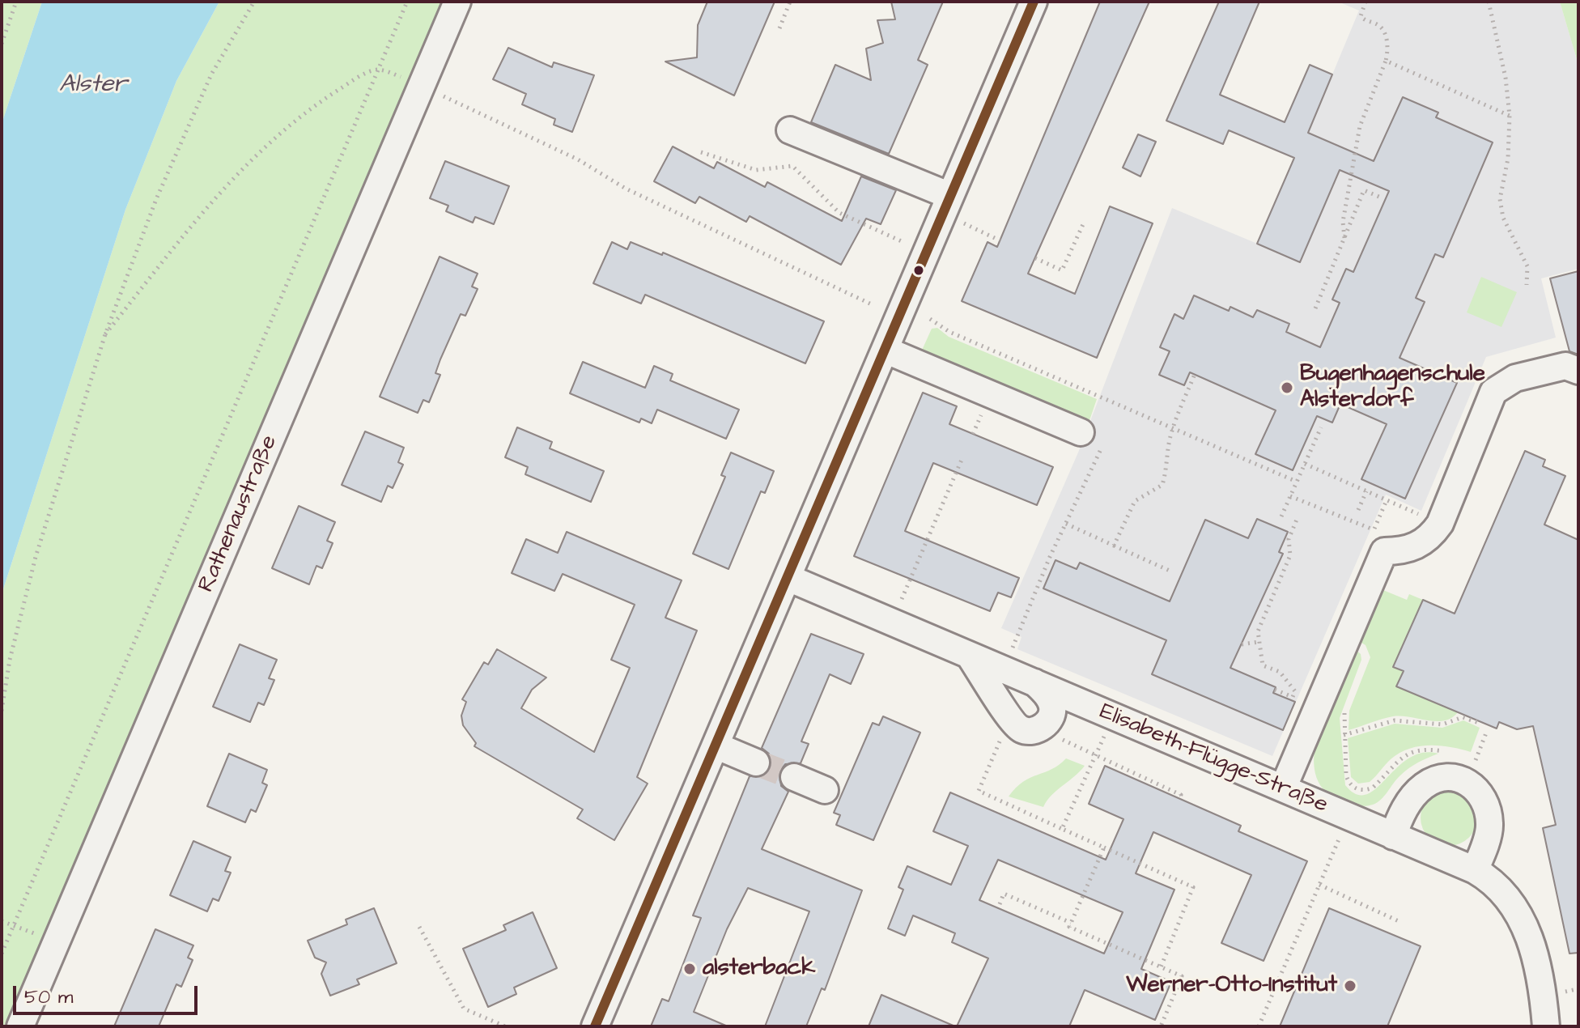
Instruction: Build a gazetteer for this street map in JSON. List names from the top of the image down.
{
  "streets": {
    "street": ["Rathenaustraße", "Elisabeth-Flügge-Straße"]
  },
  "water": ["Alster"],
  "places": ["Bugenhagenschule Alsterdorf", "alsterback", "Werner-Otto-Institut"],
  "scale_bar": "50 m"
}
